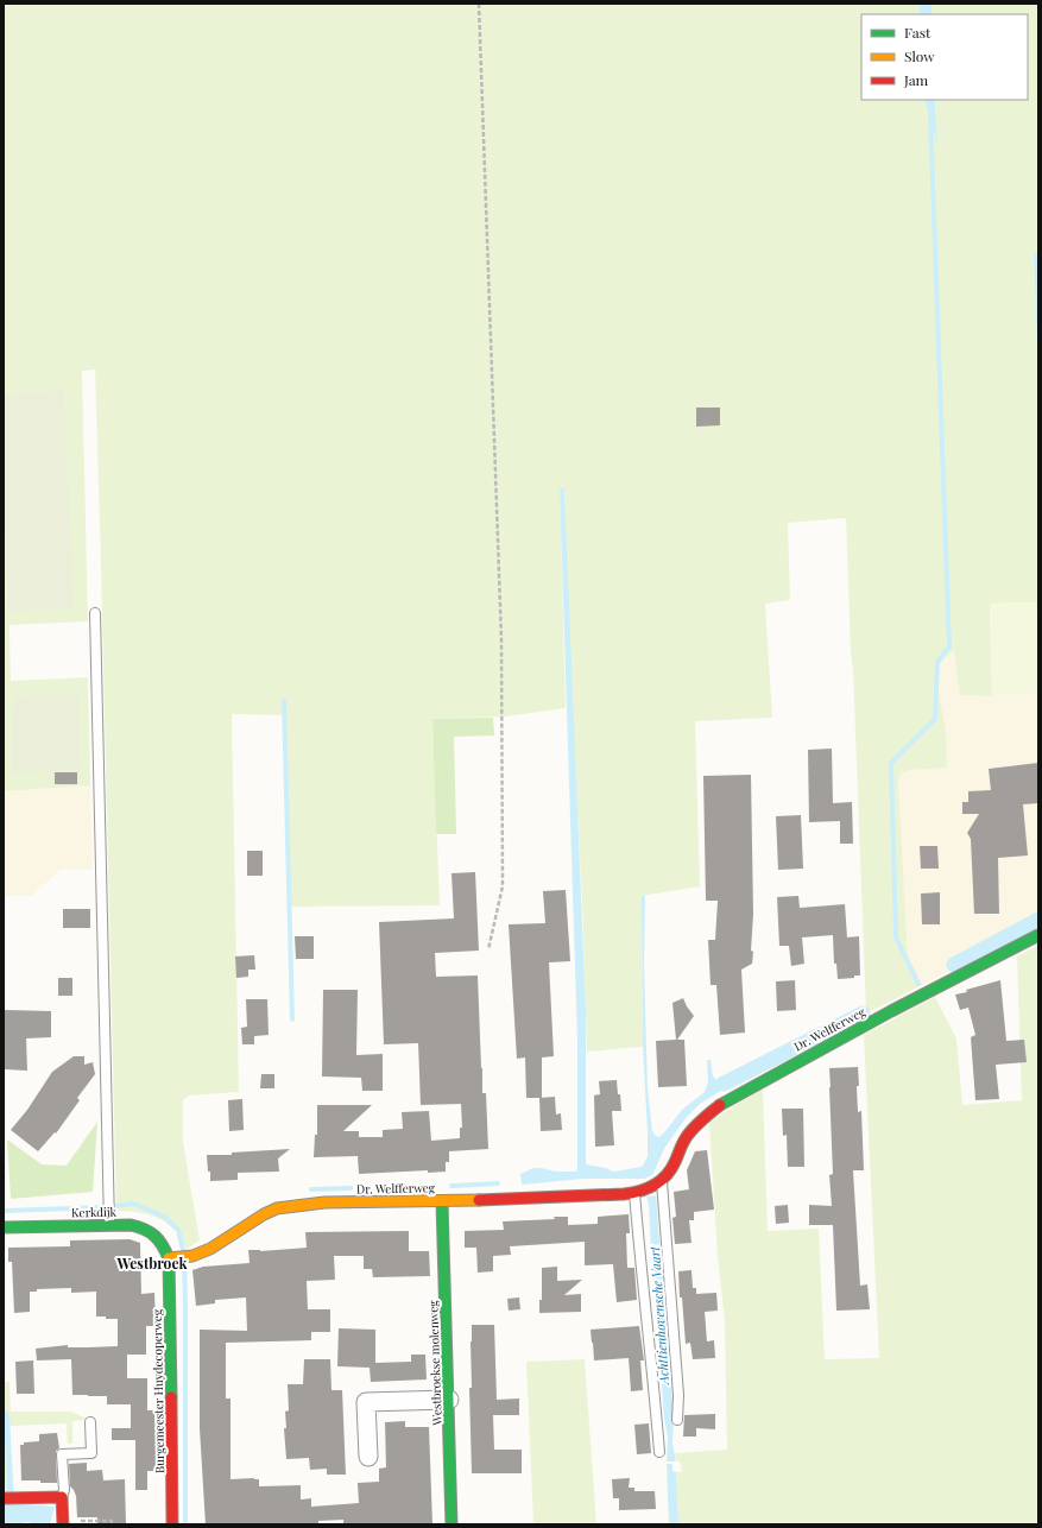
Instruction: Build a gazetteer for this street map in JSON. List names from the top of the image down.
{
  "streets": {
    "street": [
      "Dr. Welfferweg",
      "Kerkdijk",
      "Westbroekse molenweg",
      "Burgemeester Huydecoperweg"
    ]
  },
  "crossings": [
    ["Dr. Welfferweg", "Kerkdijk"],
    ["Dr. Welfferweg", "Westbroekse molenweg"],
    ["Dr. Welfferweg", "Burgemeester Huydecoperweg"],
    ["Kerkdijk", "Burgemeester Huydecoperweg"]
  ],
  "districts": ["Westbroek"],
  "water": ["Achttienhovensche Vaart"],
  "legend": ["Fast", "Slow", "Jam"]
}
